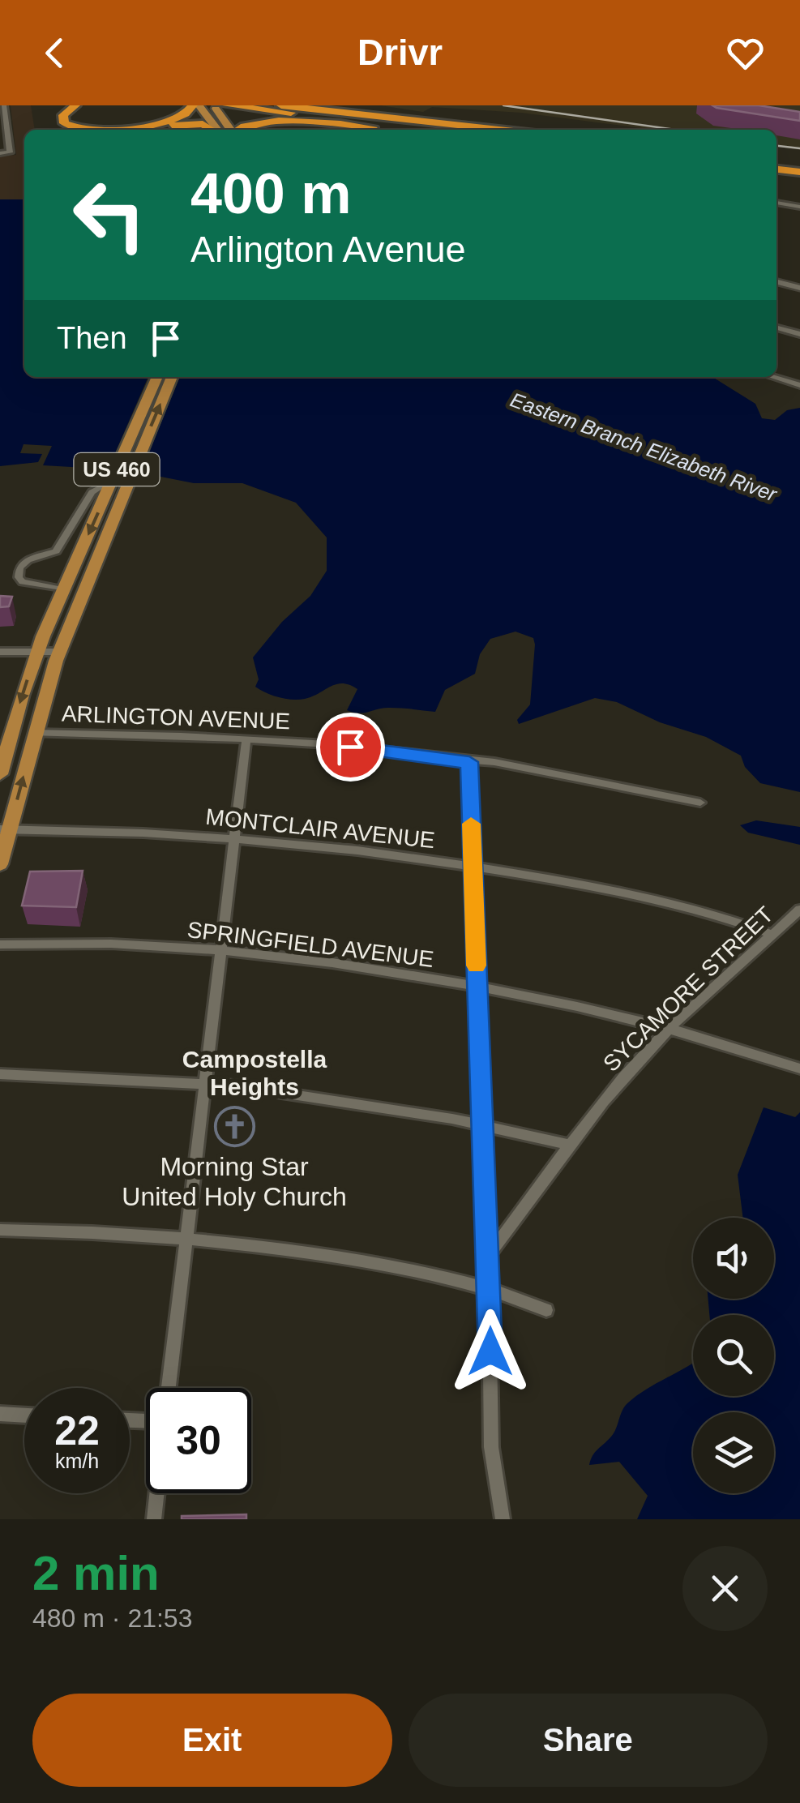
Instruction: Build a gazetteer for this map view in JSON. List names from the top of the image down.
{
  "streets": {
    "main road": ["US 460"],
    "street": [
      "ARLINGTON AVENUE",
      "MONTCLAIR AVENUE",
      "SPRINGFIELD AVENUE",
      "SYCAMORE STREET"
    ]
  },
  "crossings": [
    ["US 460", "ARLINGTON AVENUE"],
    ["US 460", "MONTCLAIR AVENUE"],
    ["MONTCLAIR AVENUE", "SYCAMORE STREET"],
    ["SPRINGFIELD AVENUE", "SYCAMORE STREET"]
  ],
  "districts": ["Campostella Heights"],
  "water": ["Eastern Branch Elizabeth River"],
  "places": {
    "church": ["Morning Star United Holy Church"]
  },
  "page": {
    "header": "Drivr",
    "turn": ["400 m", "Arlington Avenue"],
    "then": "Then",
    "speed": "22 km/h",
    "limit": "30",
    "heading": ["2 min", "480 m · 21:53"],
    "buttons": ["Exit", "Share"]
  }
}
